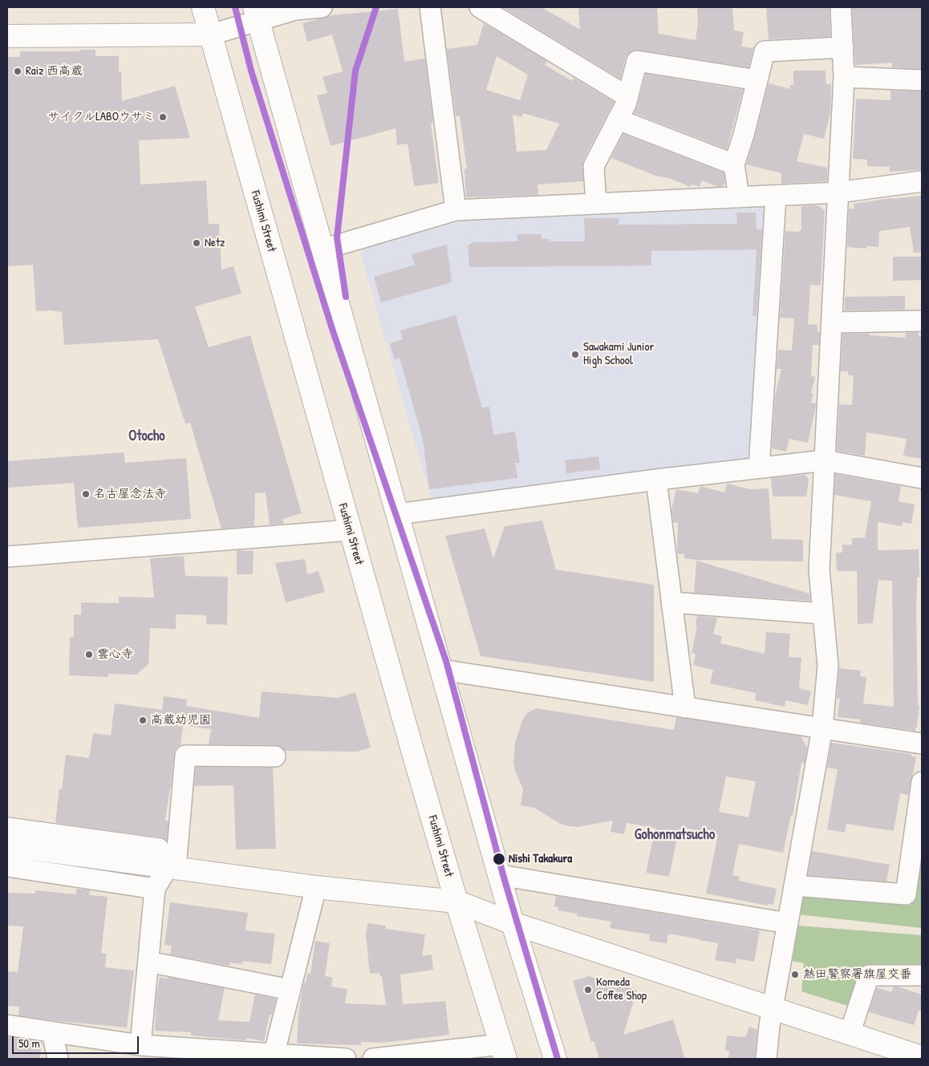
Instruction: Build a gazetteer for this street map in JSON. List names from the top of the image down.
{
  "streets": {
    "main road": ["Fushimi Street"]
  },
  "districts": ["Otocho", "Gohonmatsucho"],
  "places": [
    "Raiz 西高蔵",
    "サイクルLABOウサミ",
    "Netz",
    "Sawakami Junior High School",
    "名古屋念法寺",
    "雲心寺",
    "高蔵幼児園",
    "Nishi Takakura",
    "熱田警察署旗屋交番",
    "Komeda Coffee Shop"
  ],
  "scale_bar": "50 m"
}
